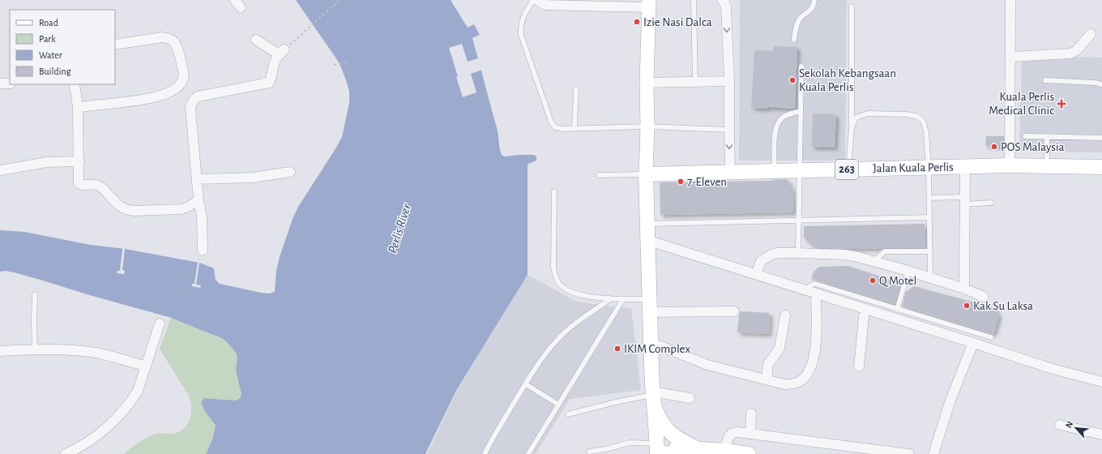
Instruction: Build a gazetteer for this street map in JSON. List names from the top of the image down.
{
  "streets": {
    "main road": ["Jalan Kuala Perlis", "263"]
  },
  "water": ["Perlis River"],
  "places": {
    "other": [
      "Izie Nasi Dalca",
      "Sekolah Kebangsaan Kuala Perlis",
      "POS Malaysia",
      "7-Eleven",
      "Q Motel",
      "Kak Su Laksa",
      "IKIM Complex"
    ],
    "health": ["Kuala Perlis Medical Clinic"]
  },
  "legend": [
    "Road",
    "Park",
    "Water",
    "Building"
  ],
  "north": "top left"
}
